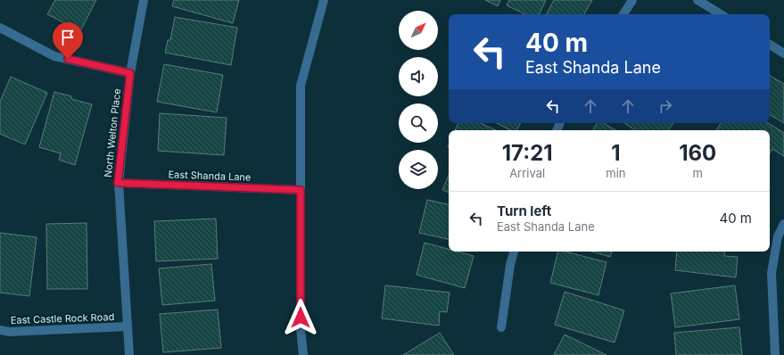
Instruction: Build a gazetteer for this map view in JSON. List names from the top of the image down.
{
  "streets": {
    "street": ["North Welton Place", "East Shanda Lane", "East Castle Rock Road"]
  },
  "crossings": [
    ["North Welton Place", "East Shanda Lane"],
    ["North Welton Place", "East Castle Rock Road"]
  ],
  "north": "top right",
  "page": {
    "turn": ["40 m", "East Shanda Lane"],
    "eta": [
      "17:21",
      "Arrival",
      "1",
      "min",
      "160",
      "m"
    ],
    "list": [
      {
        "name": "Turn left",
        "note": "East Shanda Lane",
        "value": "40 m"
      }
    ]
  }
}
